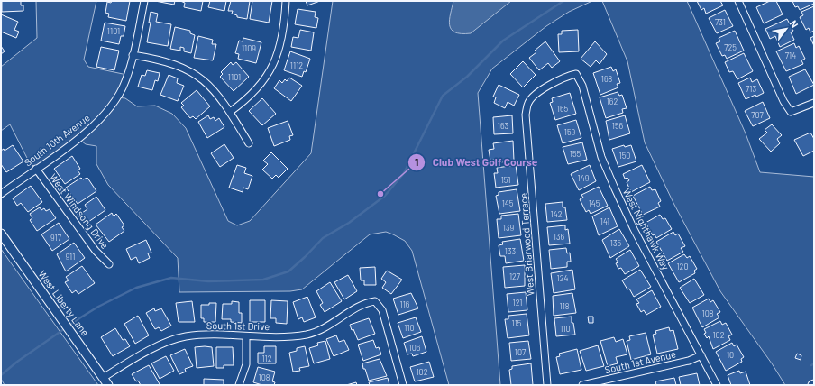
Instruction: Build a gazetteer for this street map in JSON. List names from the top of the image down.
{
  "streets": {
    "street": [
      "South 10th Avenue",
      "West Windsong Drive",
      "West Nighthawk Way",
      "West Briarwood Terrace",
      "West Liberty Lane",
      "South 1st Drive",
      "South 1st Avenue"
    ]
  },
  "crossings": [
    ["South 10th Avenue", "West Windsong Drive"],
    ["West Nighthawk Way", "West Briarwood Terrace"],
    ["West Nighthawk Way", "South 1st Avenue"],
    ["West Liberty Lane", "South 1st Drive"]
  ],
  "places": ["Club West Golf Course"],
  "house_numbers": [
    "731",
    "1101",
    "725",
    "1109",
    "714",
    "1112",
    "1101",
    "168",
    "713",
    "162",
    "165",
    "707",
    "163",
    "156",
    "159",
    "155",
    "150",
    "149",
    "151",
    "145",
    "145",
    "142",
    "141",
    "139",
    "136",
    "917",
    "135",
    "133",
    "911",
    "120",
    "127",
    "124",
    "121",
    "116",
    "118",
    "108",
    "115",
    "110",
    "110",
    "102",
    "106",
    "107",
    "10",
    "112",
    "102",
    "108"
  ],
  "north": "top right"
}
